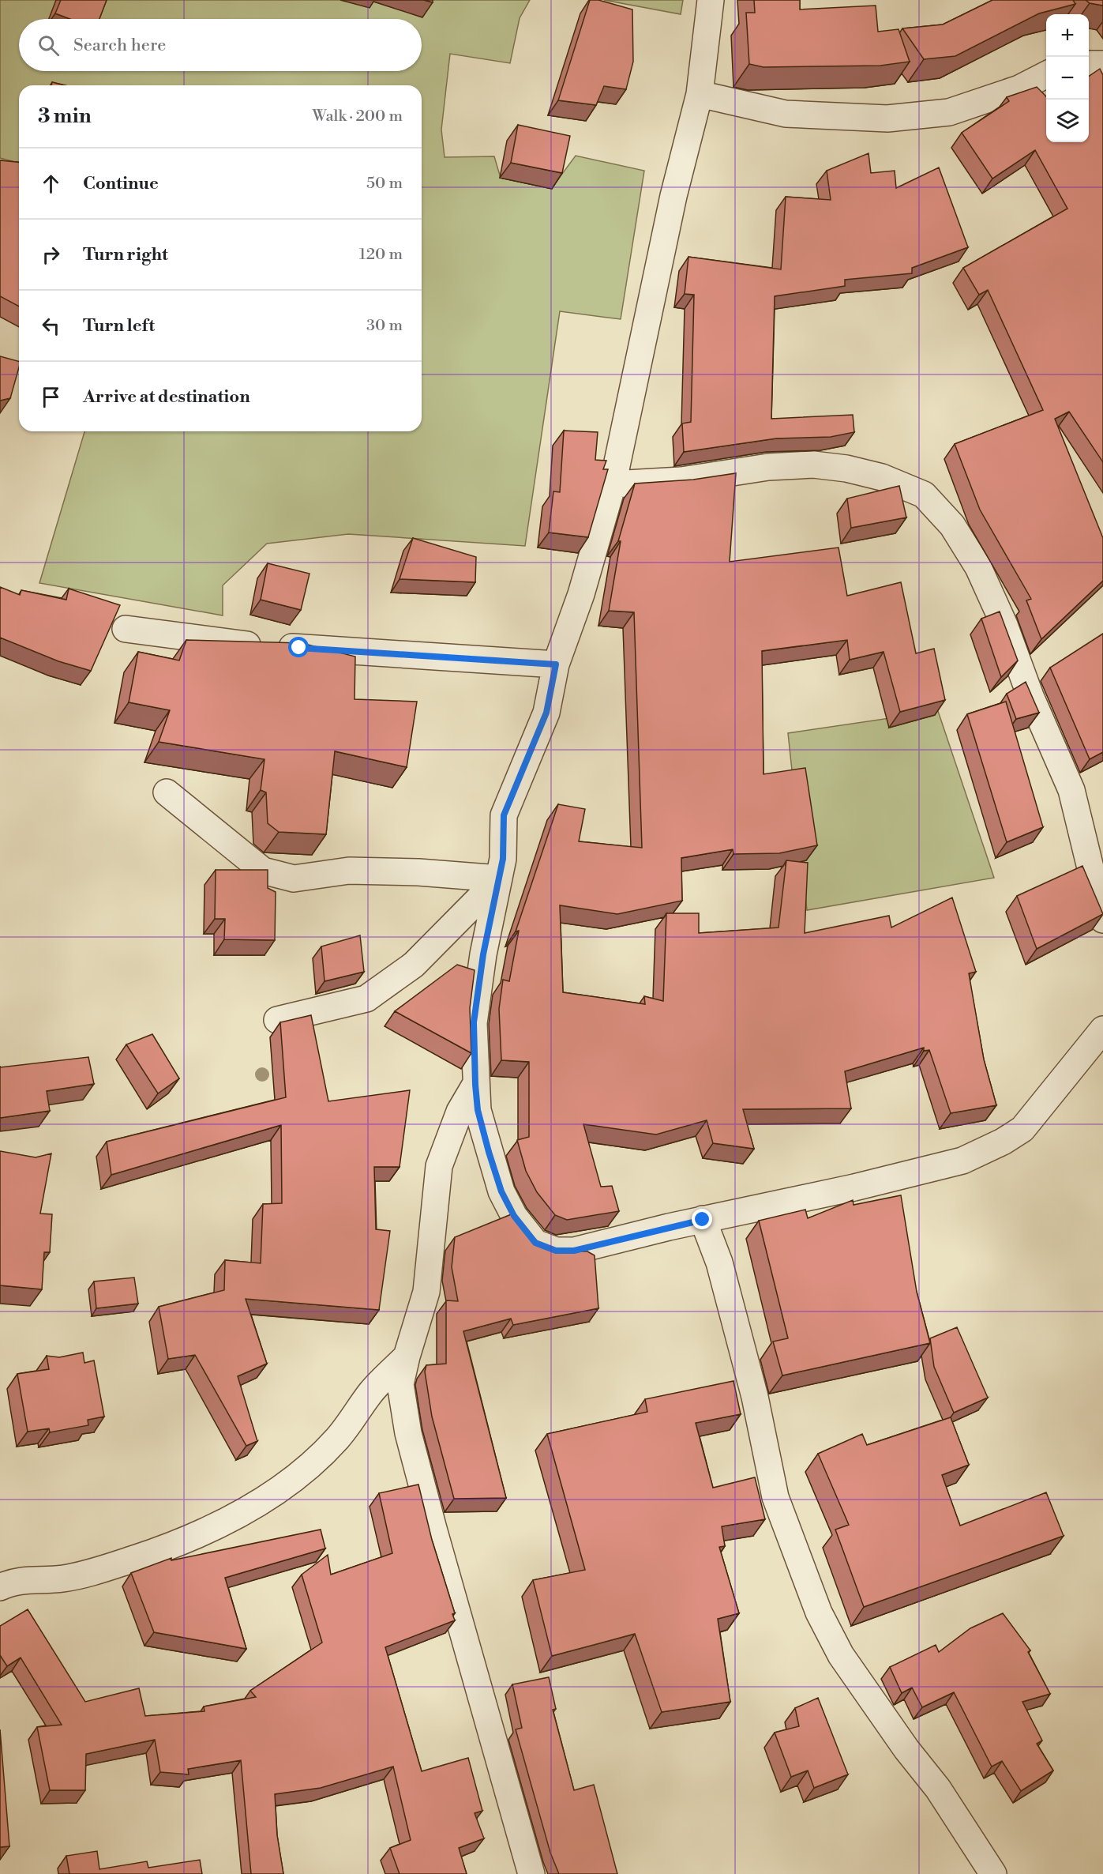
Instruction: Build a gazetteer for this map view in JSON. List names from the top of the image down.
{
  "page": {
    "map_buttons": ["+", "−"],
    "search": "Search here",
    "heading": ["3 min", "Walk · 200 m"],
    "list": [
      ["Continue", "50 m"],
      ["Turn right", "120 m"],
      ["Turn left", "30 m"],
      "Arrive at destination"
    ]
  }
}
